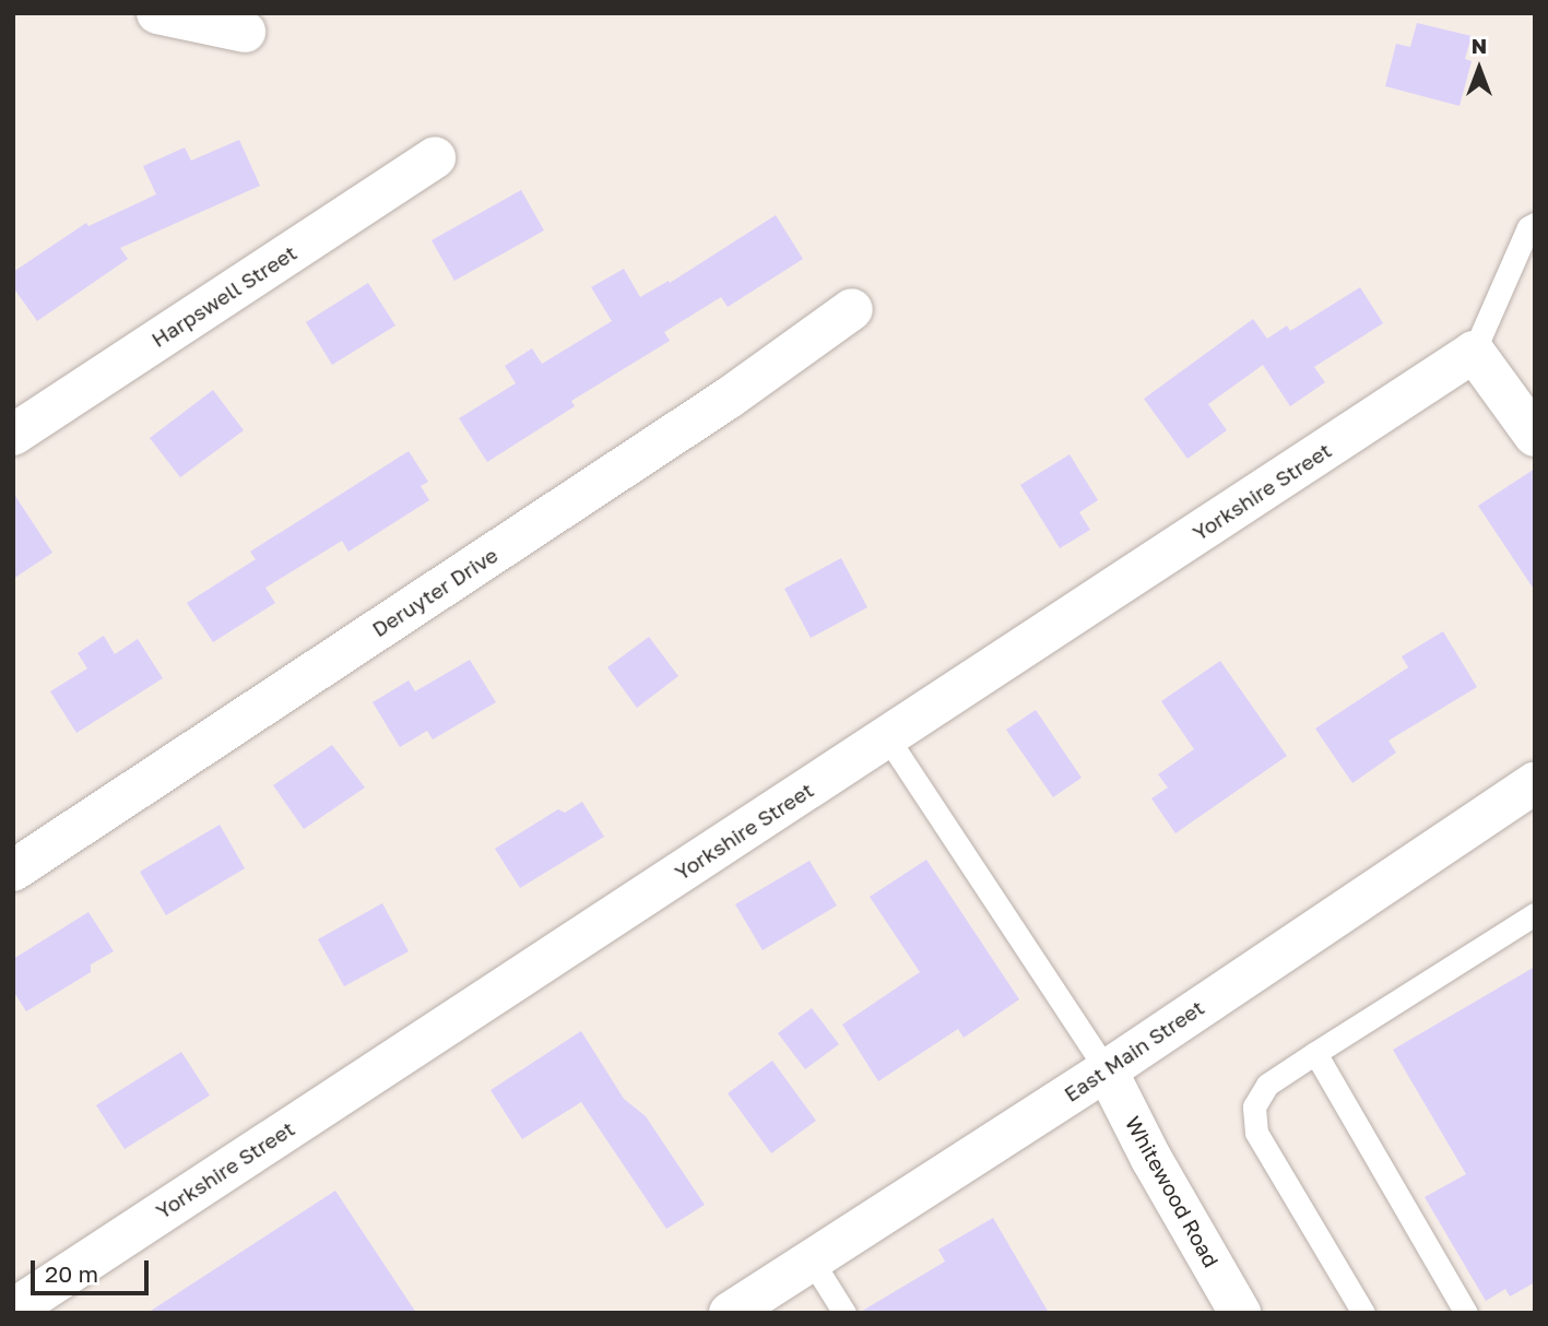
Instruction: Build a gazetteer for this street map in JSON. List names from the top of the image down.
{
  "streets": {
    "main road": [
      "Harpswell Street",
      "Yorkshire Street",
      "Deruyter Drive",
      "East Main Street",
      "Whitewood Road"
    ]
  },
  "crossings": [
    ["East Main Street", "Whitewood Road"]
  ],
  "scale_bar": "20 m",
  "north": "top"
}
